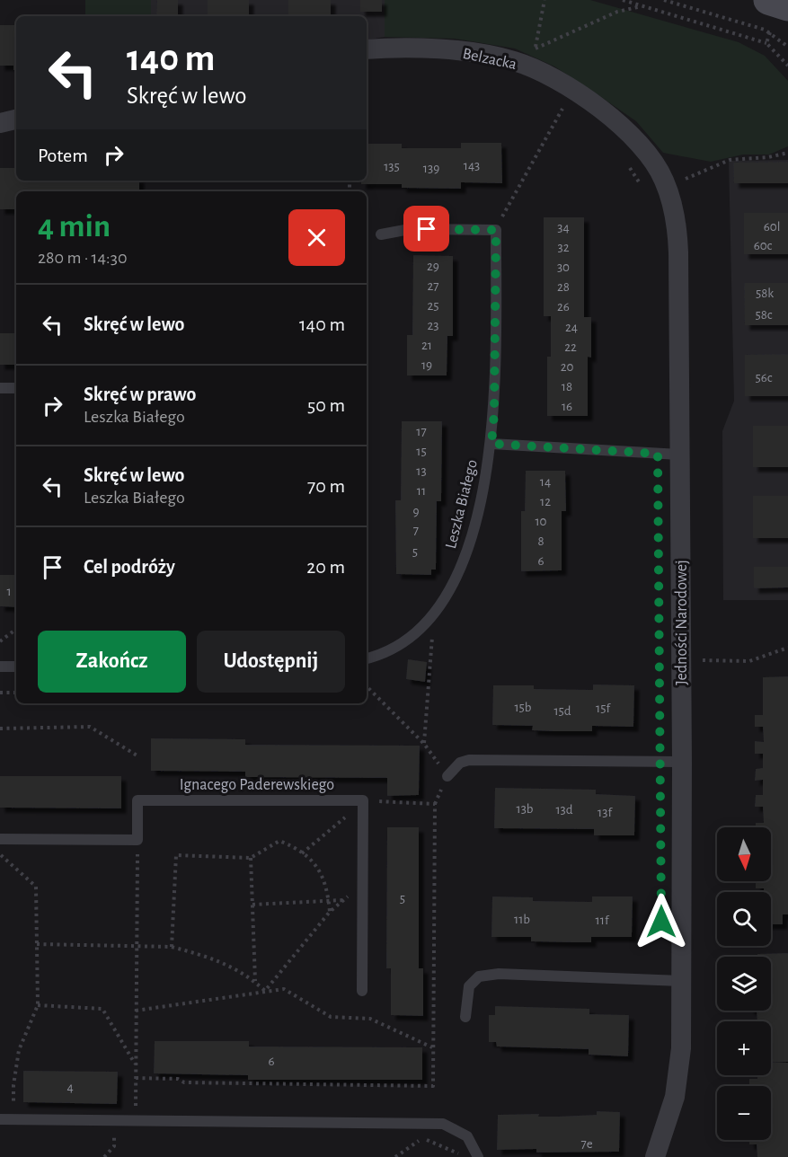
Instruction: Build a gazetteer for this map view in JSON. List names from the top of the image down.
{
  "streets": {
    "street": ["Belzacka", "Jedności Narodowej"],
    "lane": ["Leszka Białego", "Ignacego Paderewskiego"]
  },
  "crossings": [
    ["Belzacka", "Jedności Narodowej"]
  ],
  "house_numbers": [
    "143",
    "135",
    "139",
    "60l",
    "34",
    "60c",
    "32",
    "29",
    "30",
    "27",
    "28",
    "58k",
    "25",
    "26",
    "58c",
    "23",
    "24",
    "21",
    "22",
    "19",
    "20",
    "56c",
    "18",
    "16",
    "17",
    "15",
    "13",
    "14",
    "11",
    "12",
    "9",
    "10",
    "7",
    "8",
    "5",
    "6",
    "1",
    "15b",
    "15f",
    "15d",
    "13b",
    "13d",
    "13f",
    "5",
    "11b",
    "11f",
    "6",
    "4",
    "7e"
  ],
  "north": "bottom",
  "page": {
    "turn": ["140 m", "Skręć w lewo"],
    "then": "Potem",
    "heading": ["4 min", "280 m · 14:30"],
    "list": [
      {
        "name": "Skręć w lewo",
        "value": "140 m"
      },
      {
        "name": "Skręć w prawo",
        "note": "Leszka Białego",
        "value": "50 m"
      },
      {
        "name": "Skręć w lewo",
        "note": "Leszka Białego",
        "value": "70 m"
      },
      {
        "name": "Cel podróży",
        "value": "20 m"
      }
    ],
    "buttons": ["Zakończ", "Udostępnij"],
    "map_buttons": ["+", "−"]
  }
}
